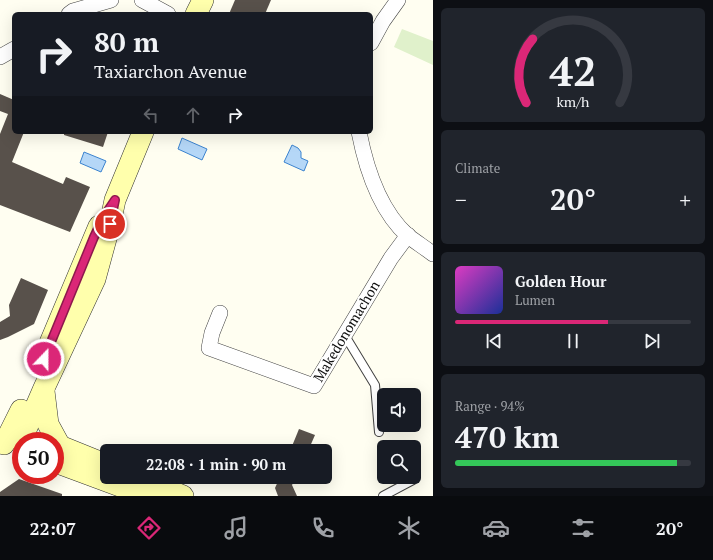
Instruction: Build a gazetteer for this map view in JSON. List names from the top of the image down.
{
  "streets": {
    "street": ["Makedonomachon"]
  },
  "page": {
    "turn": ["80 m", "Taxiarchon Avenue"],
    "tile": [
      "Climate",
      ["Range · 94%", "470 km"]
    ],
    "heat": ["−", "20°", "+"],
    "song": ["Golden Hour", "Lumen"],
    "limit": "50",
    "trip": "22:08 · 1 min · 90 m",
    "tabs": ["22:07", "20°"],
    "gauge": ["42", "km/h"]
  }
}
